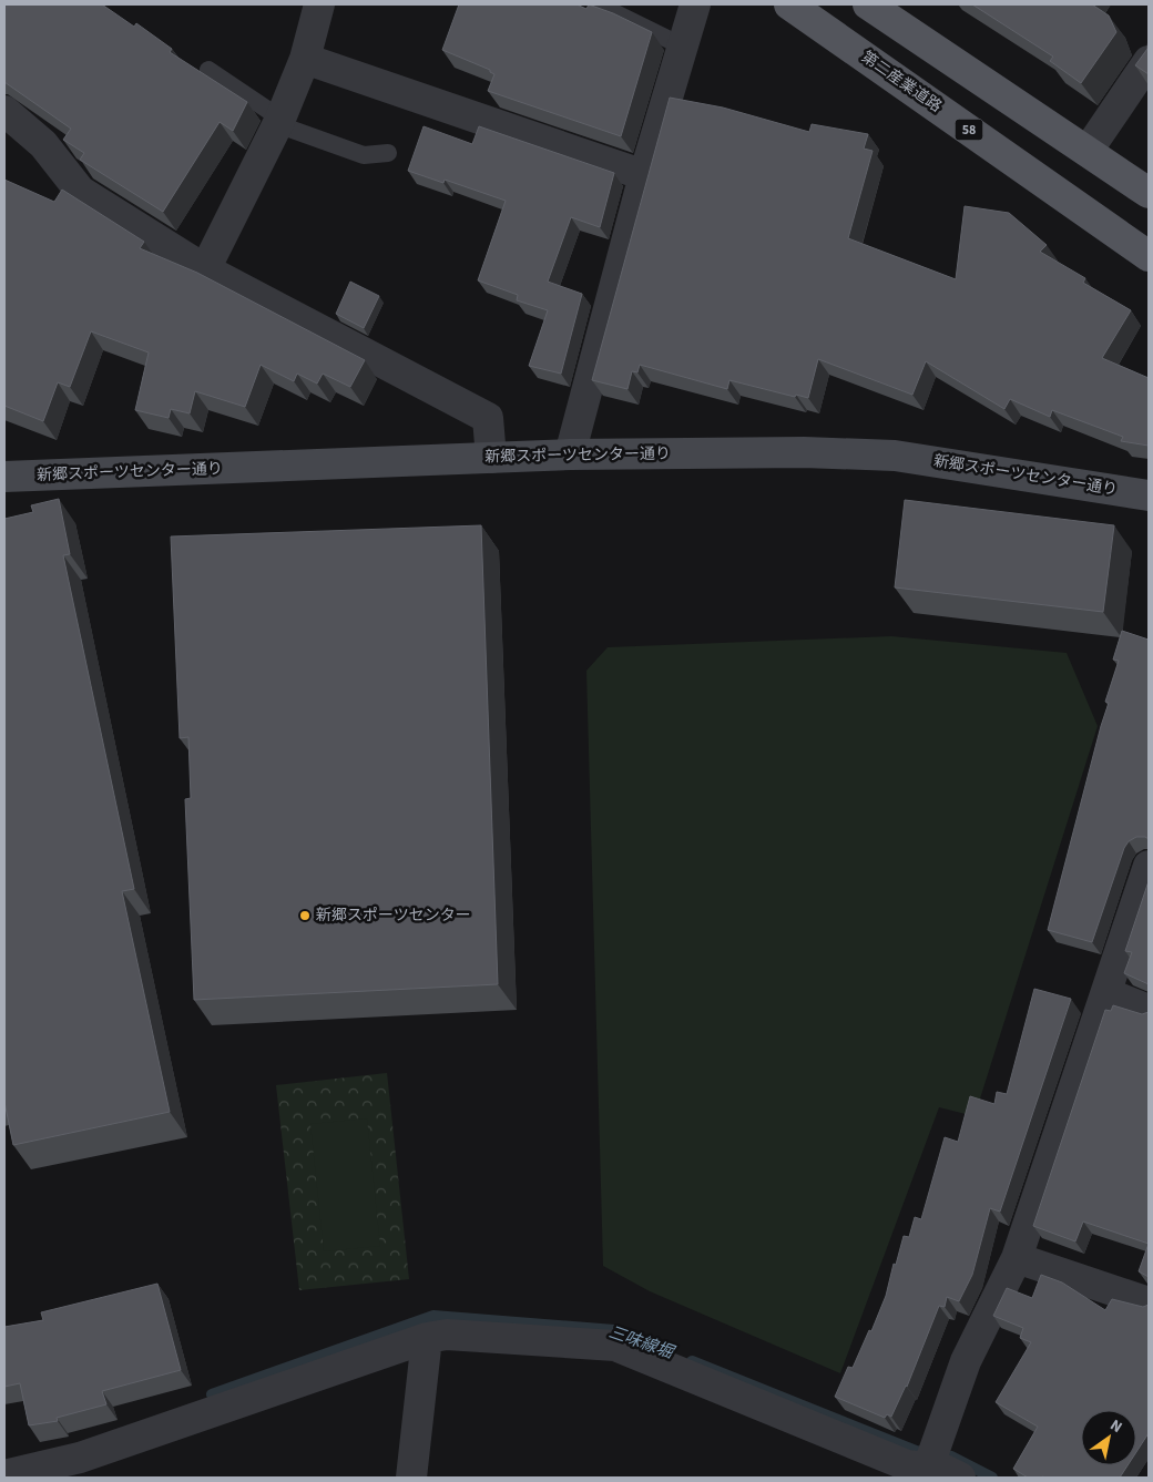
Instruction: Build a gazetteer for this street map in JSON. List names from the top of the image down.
{
  "streets": {
    "main road": ["第二産業道路", "58"],
    "street": ["新郷スポーツセンター通り"]
  },
  "water": ["三味線堀"],
  "places": ["新郷スポーツセンター"],
  "north": "top right"
}
